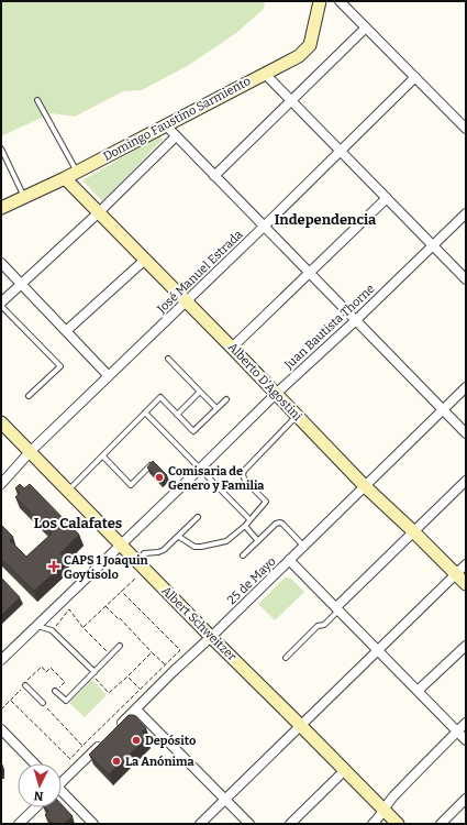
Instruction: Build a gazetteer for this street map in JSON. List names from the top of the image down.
{
  "streets": {
    "main road": ["Domingo Faustino Sarmiento", "Alberto D'Agostini", "Albert Schweitzer"],
    "street": ["José Manuel Estrada", "Juan Bautista Thorne", "25 de Mayo"]
  },
  "crossings": [
    ["Domingo Faustino Sarmiento", "Alberto D'Agostini"],
    ["José Manuel Estrada", "Alberto D'Agostini"],
    ["José Manuel Estrada", "Albert Schweitzer"],
    ["Juan Bautista Thorne", "Alberto D'Agostini"],
    ["Juan Bautista Thorne", "Albert Schweitzer"],
    ["Alberto D'Agostini", "25 de Mayo"],
    ["25 de Mayo", "Albert Schweitzer"]
  ],
  "districts": ["Independencia", "Los Calafates"],
  "places": {
    "other": ["Comisaria de Genero y Familia", "Depósito", "La Anónima"],
    "health": ["CAPS 1 Joaquin Goytisolo"]
  },
  "north": "bottom"
}
